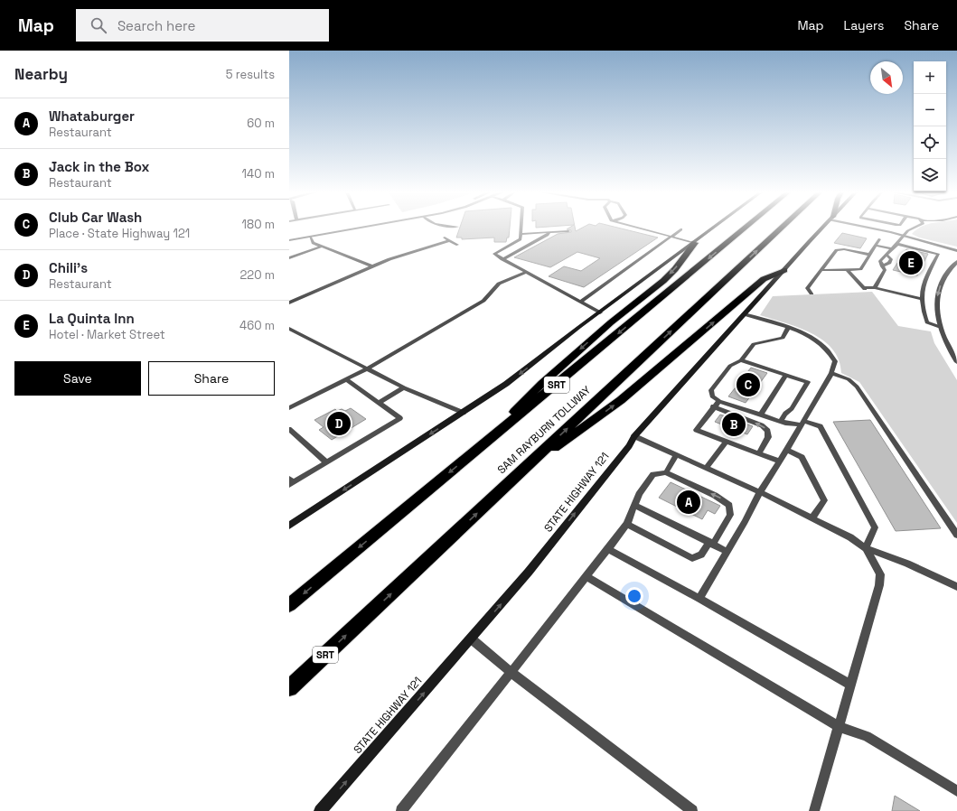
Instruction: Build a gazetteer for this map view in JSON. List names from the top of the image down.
{
  "streets": {
    "highway": ["SRT", "SAM RAYBURN TOLLWAY"],
    "main road": ["STATE HIGHWAY 121"]
  },
  "one_way": ["STATE HIGHWAY 121"],
  "north": "bottom right",
  "page": {
    "header": "Map",
    "search": "Search here",
    "nav": ["Map", "Layers", "Share"],
    "heading": ["Nearby", "5 results"],
    "map_buttons": ["+", "−"],
    "list": [
      {
        "mark": "A",
        "name": "Whataburger",
        "note": "Restaurant",
        "value": "60 m"
      },
      {
        "mark": "B",
        "name": "Jack in the Box",
        "note": "Restaurant",
        "value": "140 m"
      },
      {
        "mark": "C",
        "name": "Club Car Wash",
        "note": "Place · State Highway 121",
        "value": "180 m"
      },
      {
        "mark": "D",
        "name": "Chili's",
        "note": "Restaurant",
        "value": "220 m"
      },
      {
        "mark": "E",
        "name": "La Quinta Inn",
        "note": "Hotel · Market Street",
        "value": "460 m"
      }
    ],
    "pins": [
      "E",
      "C",
      "D",
      "B",
      "A"
    ],
    "buttons": ["Save", "Share"]
  }
}
